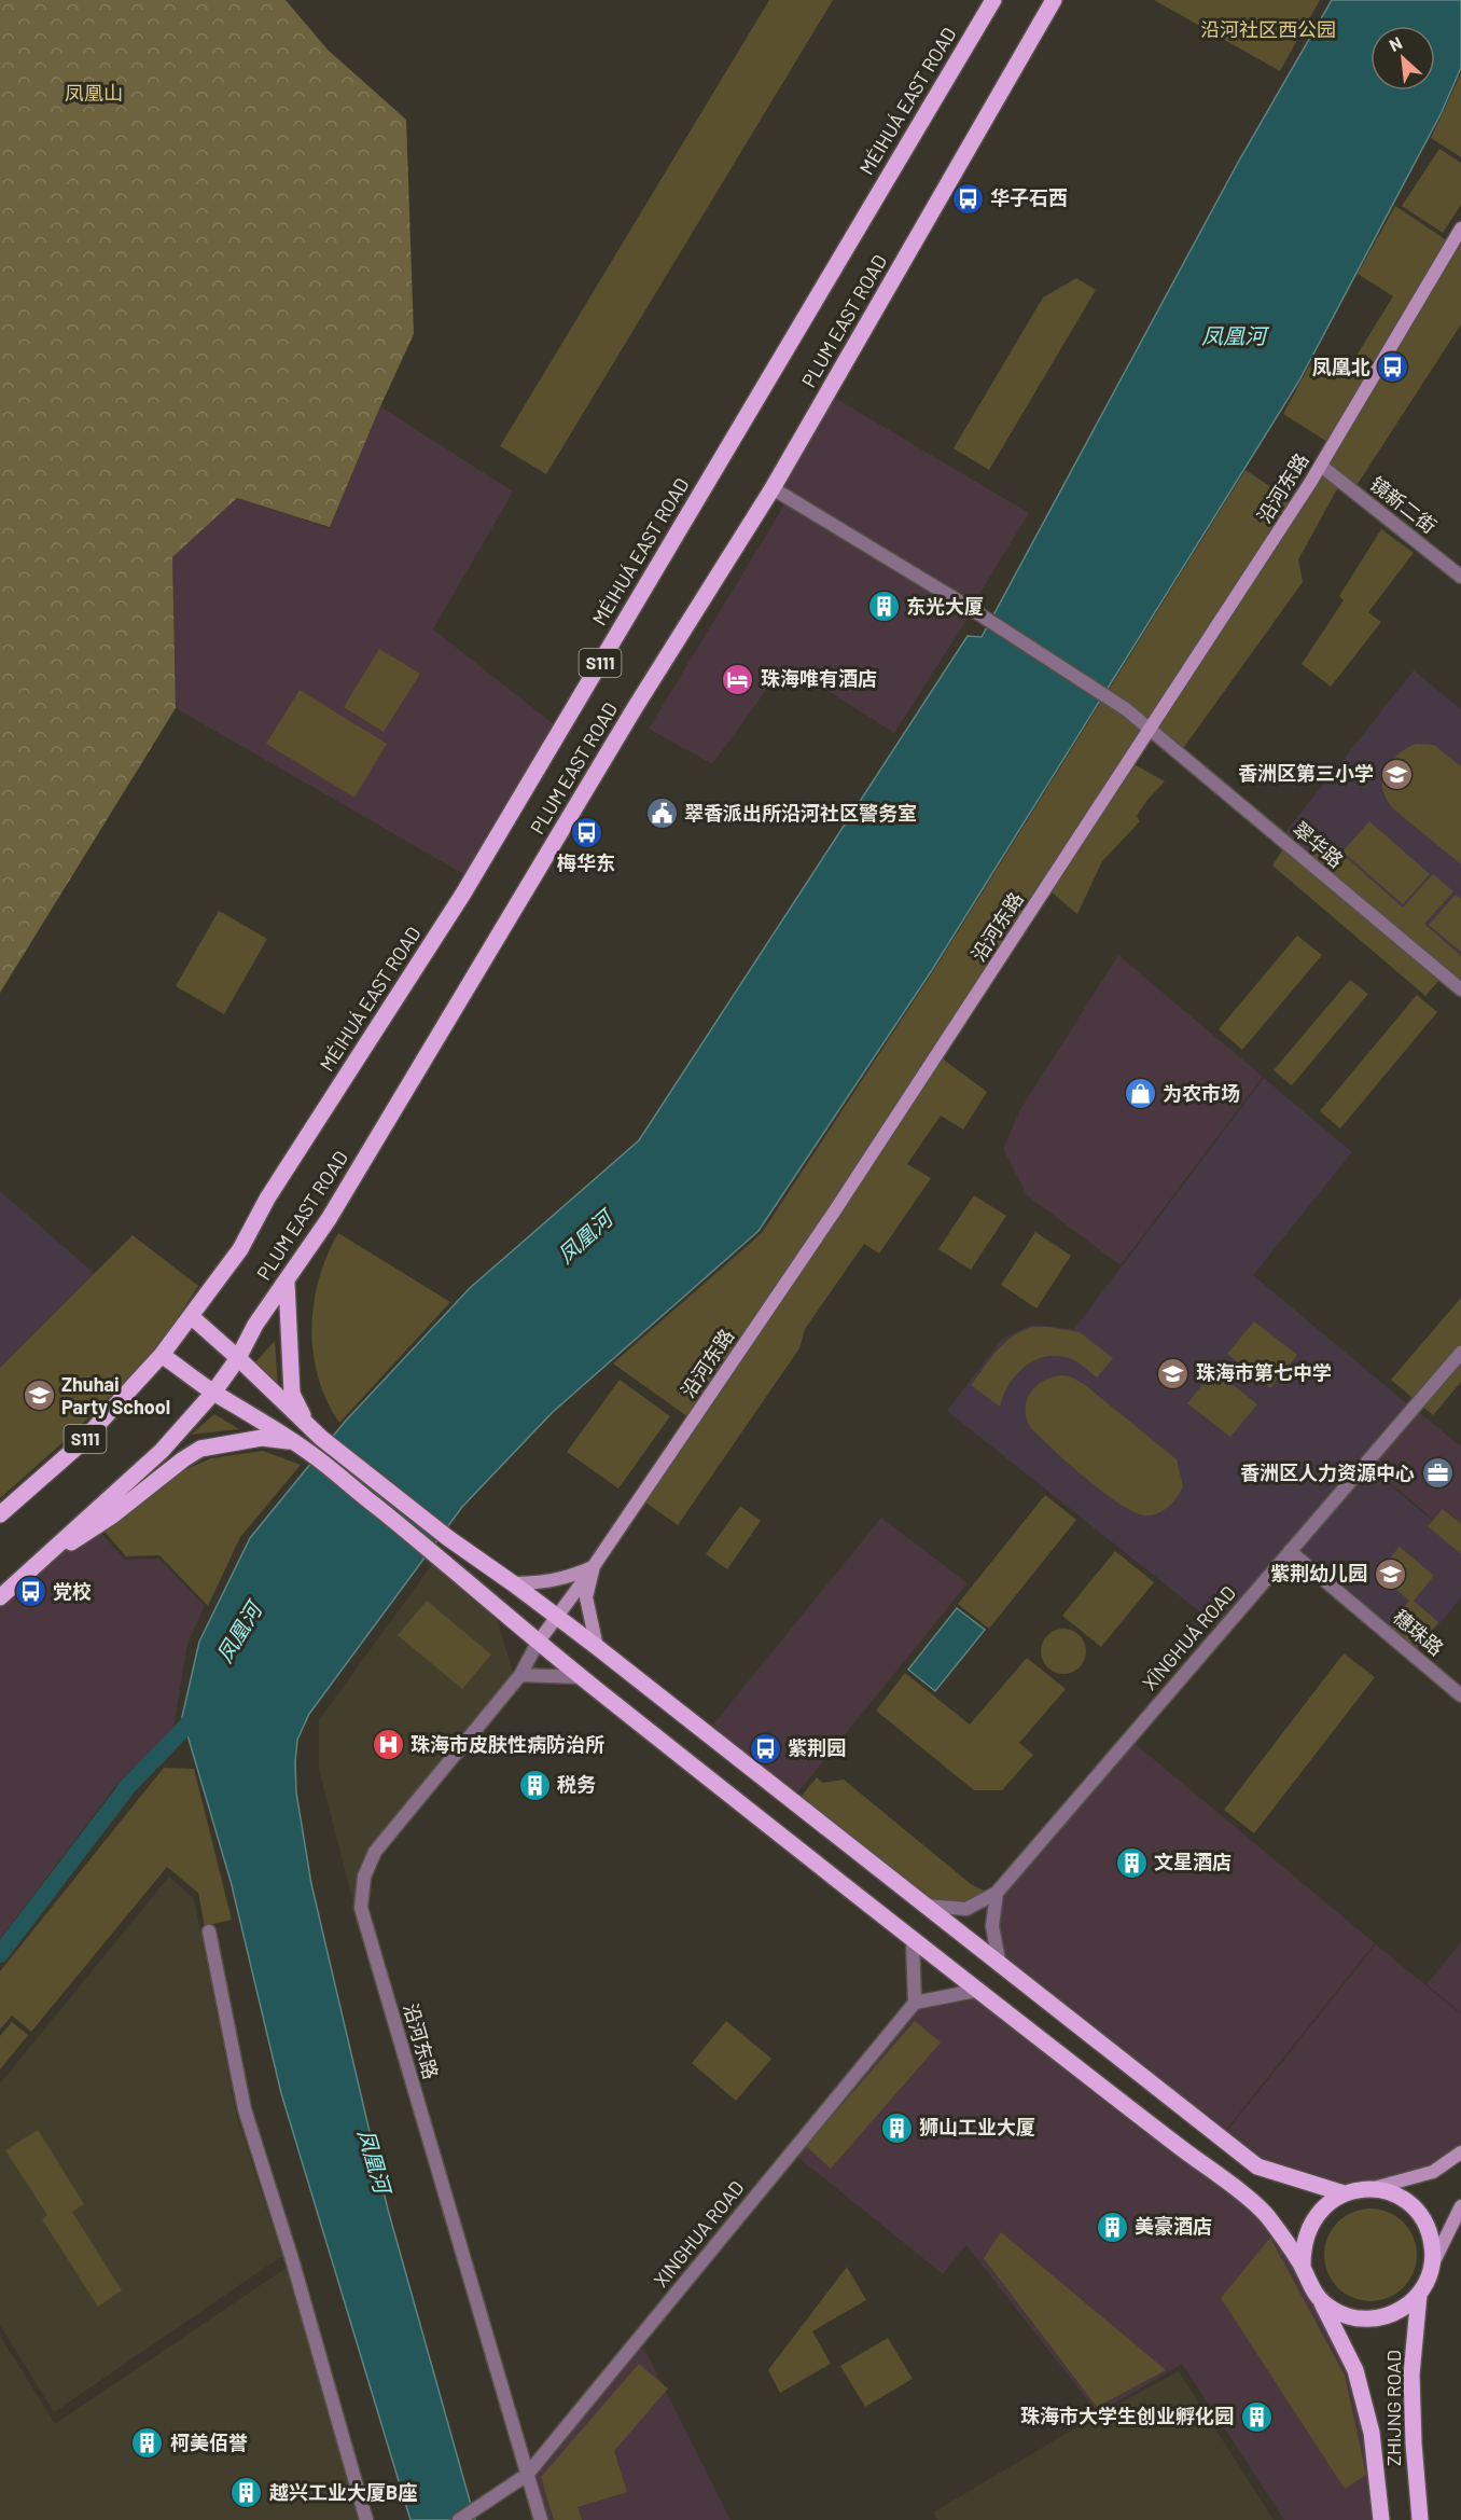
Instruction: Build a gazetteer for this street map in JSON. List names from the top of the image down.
{
  "streets": {
    "main road": [
      "MÉIHUÁ EAST ROAD",
      "PLUM EAST ROAD",
      "S111",
      "ZHIJNG ROAD"
    ],
    "street": [
      "沿河东路",
      "镜新二街",
      "翠华路",
      "穗珠路",
      "XĪNGHUÁ ROAD",
      "XINGHUA ROAD"
    ]
  },
  "crossings": [
    ["MÉIHUÁ EAST ROAD", "S111"],
    ["PLUM EAST ROAD", "S111"],
    ["PLUM EAST ROAD", "翠华路"],
    ["沿河东路", "镜新二街"],
    ["沿河东路", "翠华路"],
    ["沿河东路", "XINGHUA ROAD"],
    ["穗珠路", "XĪNGHUÁ ROAD"]
  ],
  "water": ["凤凰河"],
  "parks": ["沿河社区西公园", "凤凰山"],
  "places": {
    "bus stop": [
      "华子石西",
      "凤凰北",
      "梅华东",
      "党校",
      "紫荆园"
    ],
    "building": [
      "东光大厦",
      "税务",
      "文星酒店",
      "狮山工业大厦",
      "美豪酒店",
      "珠海市大学生创业孵化园",
      "柯美佰誉",
      "越兴工业大厦B座"
    ],
    "hotel": ["珠海唯有酒店"],
    "school or university": [
      "香洲区第三小学",
      "珠海市第七中学",
      "Zhuhai Party School",
      "紫荆幼儿园"
    ],
    "public building": ["翠香派出所沿河社区警务室"],
    "shop": ["为农市场"],
    "office": ["香洲区人力资源中心"],
    "hospital": ["珠海市皮肤性病防治所"]
  },
  "north": "top left"
}
